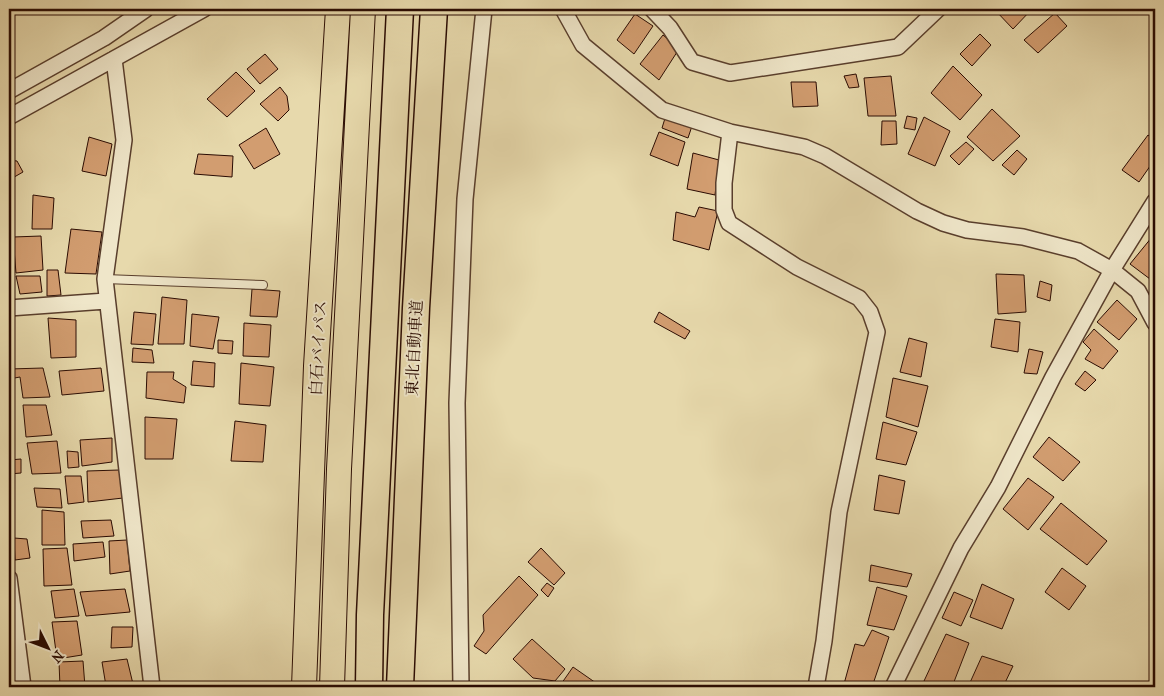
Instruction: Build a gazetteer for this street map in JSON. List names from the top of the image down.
{
  "streets": {
    "highway": ["白石バイパス", "東北自動車道"]
  },
  "north": "bottom right"
}
